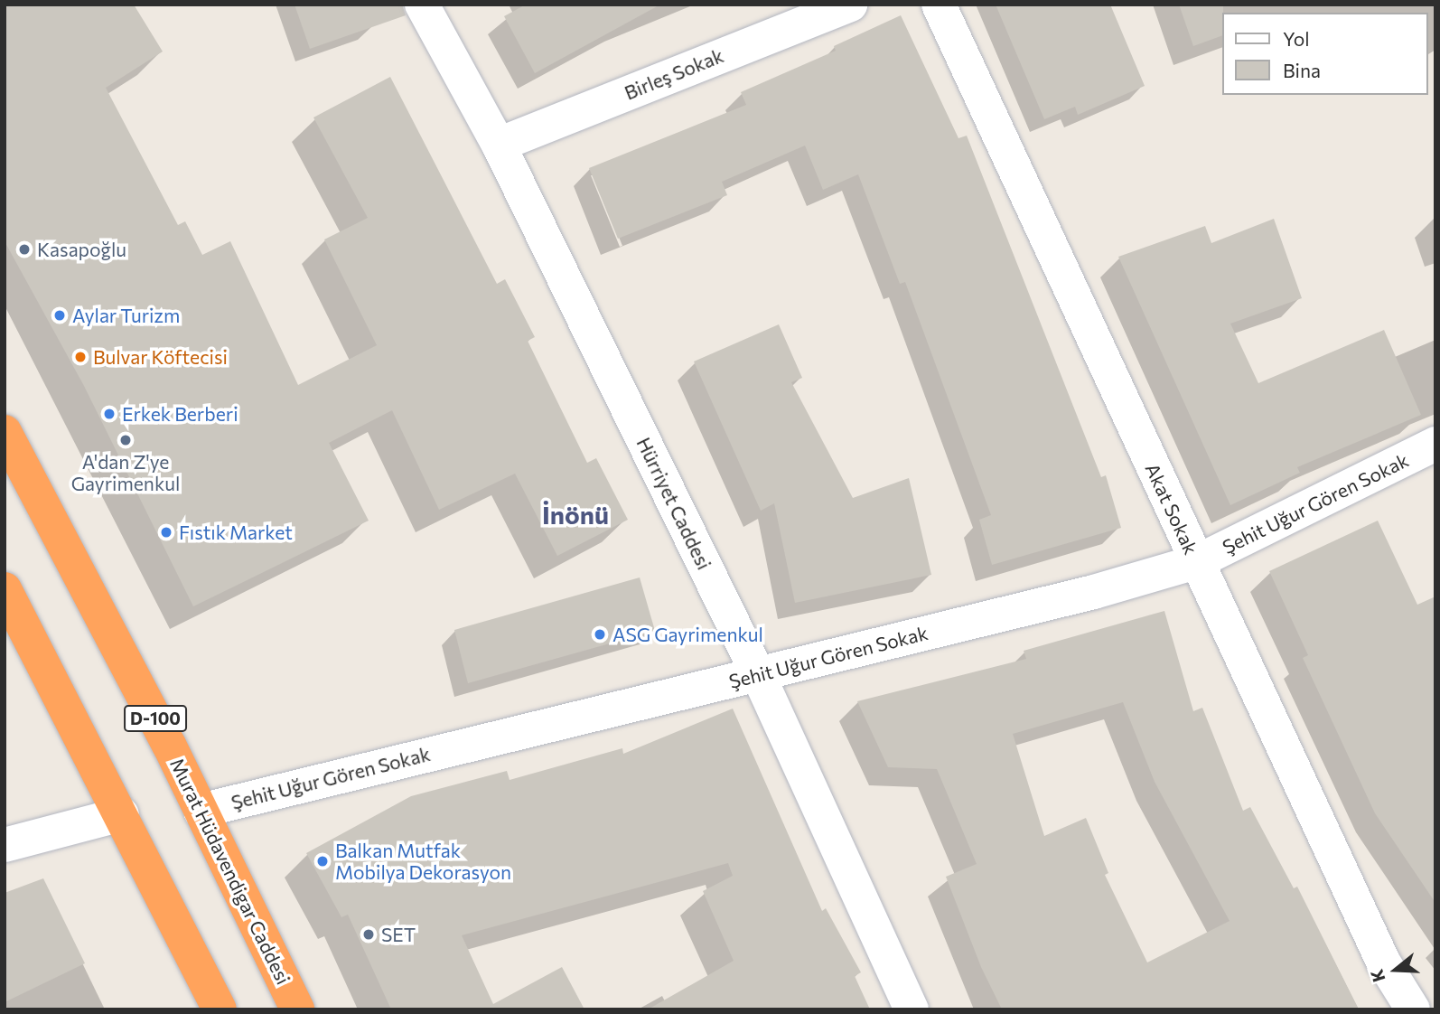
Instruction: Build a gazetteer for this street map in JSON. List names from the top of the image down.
{
  "streets": {
    "highway": ["D-100", "Murat Hüdavendigar Caddesi"],
    "street": [
      "Birleş Sokak",
      "Hürriyet Caddesi",
      "Şehit Uğur Gören Sokak",
      "Akat Sokak"
    ]
  },
  "crossings": [
    ["Birleş Sokak", "Hürriyet Caddesi"],
    ["Hürriyet Caddesi", "Şehit Uğur Gören Sokak"],
    ["Şehit Uğur Gören Sokak", "Akat Sokak"],
    ["Şehit Uğur Gören Sokak", "Murat Hüdavendigar Caddesi"]
  ],
  "districts": ["İnönü"],
  "places": [
    "Kasapoğlu",
    "Aylar Turizm",
    "Bulvar Köftecisi",
    "Erkek Berberi",
    "A'dan Z'ye Gayrimenkul",
    "Fıstık Market",
    "ASG Gayrimenkul",
    "Balkan Mutfak Mobilya Dekorasyon",
    "SET"
  ],
  "legend": ["Yol", "Bina"],
  "north": "left"
}
